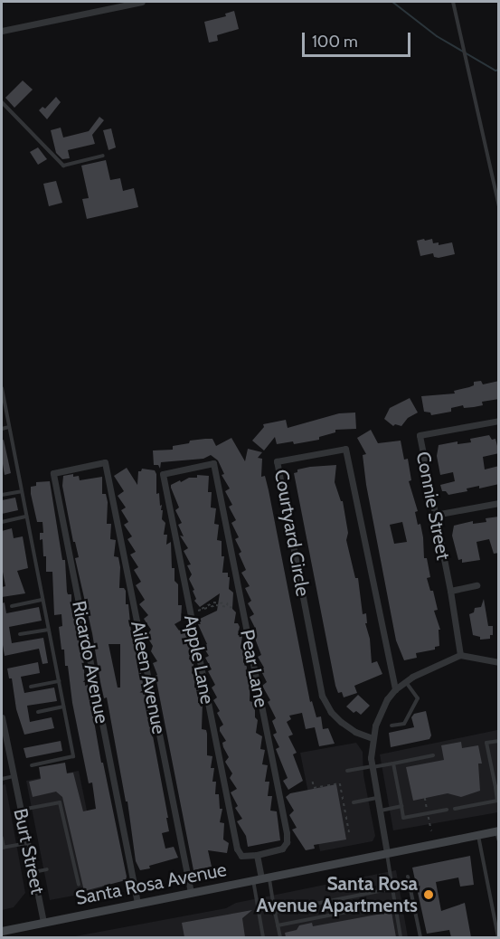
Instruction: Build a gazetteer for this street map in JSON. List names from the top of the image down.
{
  "streets": {
    "main road": ["Santa Rosa Avenue"],
    "street": [
      "Connie Street",
      "Courtyard Circle",
      "Apple Lane",
      "Ricardo Avenue",
      "Pear Lane",
      "Aileen Avenue",
      "Burt Street"
    ]
  },
  "crossings": [
    ["Apple Lane", "Pear Lane"],
    ["Ricardo Avenue", "Aileen Avenue"],
    ["Ricardo Avenue", "Santa Rosa Avenue"],
    ["Aileen Avenue", "Santa Rosa Avenue"],
    ["Burt Street", "Santa Rosa Avenue"]
  ],
  "places": ["Santa Rosa Avenue Apartments"],
  "scale_bar": "100 m"
}
